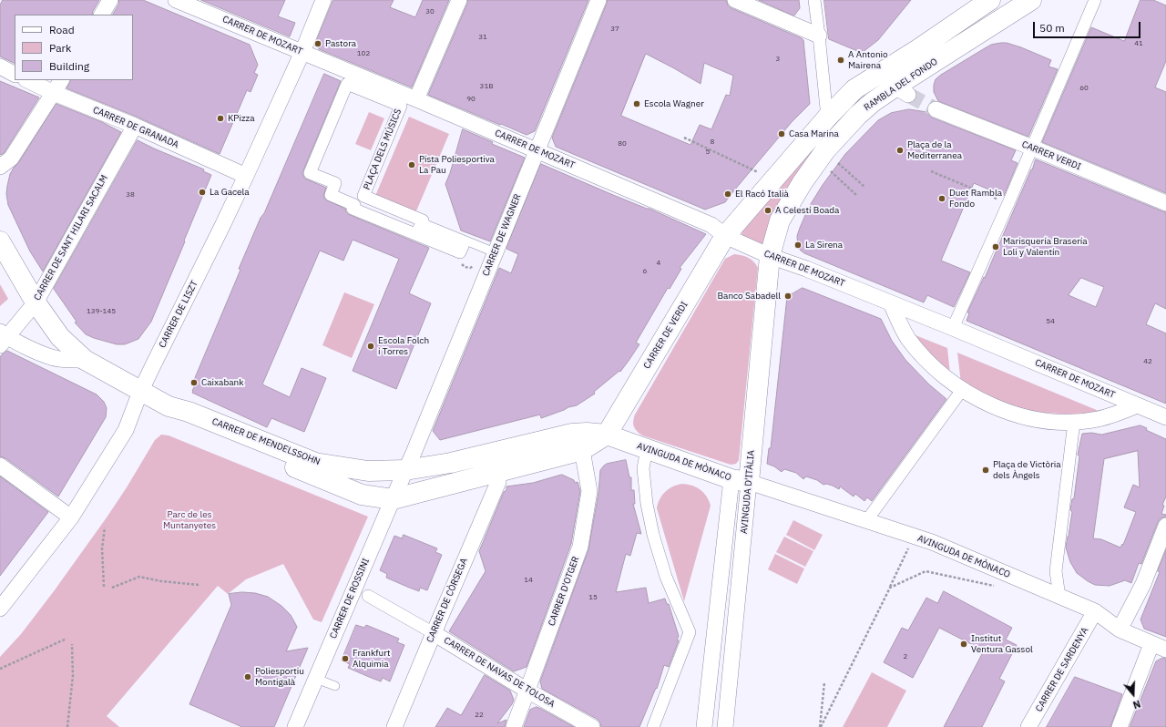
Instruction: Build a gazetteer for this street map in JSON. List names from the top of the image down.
{
  "streets": {
    "street": [
      "CARRER DE MOZART",
      "RAMBLA DEL FONDO",
      "CARRER DE GRANADA",
      "PLAÇA DELS MÚSICS",
      "CARRER VERDI",
      "CARRER DE WAGNER",
      "CARRER DE SANT HILARI SACALM",
      "CARRER DE LISZT",
      "CARRER DE VERDI",
      "CARRER DE MENDELSSOHN",
      "AVINGUDA DE MÒNACO",
      "AVINGUDA D'ITÀLIA",
      "CARRER D'OTGER",
      "CARRER DE ROSSINI",
      "CARRER DE CÒRSEGA",
      "CARRER DE SARDENYA",
      "CARRER DE NAVAS DE TOLOSA"
    ]
  },
  "crossings": [
    ["CARRER DE MOZART", "RAMBLA DEL FONDO"],
    ["CARRER DE MOZART", "CARRER DE WAGNER"],
    ["CARRER DE MOZART", "CARRER DE LISZT"],
    ["CARRER DE MOZART", "CARRER DE VERDI"],
    ["CARRER DE MOZART", "AVINGUDA D'ITÀLIA"],
    ["RAMBLA DEL FONDO", "AVINGUDA D'ITÀLIA"],
    ["CARRER DE GRANADA", "CARRER DE SANT HILARI SACALM"],
    ["CARRER DE GRANADA", "CARRER DE LISZT"],
    ["CARRER DE WAGNER", "CARRER DE MENDELSSOHN"],
    ["CARRER DE WAGNER", "AVINGUDA DE MÒNACO"],
    ["CARRER DE WAGNER", "CARRER DE ROSSINI"],
    ["CARRER DE SANT HILARI SACALM", "CARRER DE MENDELSSOHN"],
    ["CARRER DE LISZT", "CARRER DE MENDELSSOHN"],
    ["CARRER DE VERDI", "AVINGUDA DE MÒNACO"],
    ["CARRER DE MENDELSSOHN", "AVINGUDA DE MÒNACO"],
    ["CARRER DE MENDELSSOHN", "CARRER DE ROSSINI"],
    ["AVINGUDA DE MÒNACO", "AVINGUDA D'ITÀLIA"],
    ["AVINGUDA DE MÒNACO", "CARRER DE ROSSINI"],
    ["AVINGUDA DE MÒNACO", "CARRER DE CÒRSEGA"],
    ["AVINGUDA DE MÒNACO", "CARRER DE SARDENYA"],
    ["CARRER D'OTGER", "CARRER DE NAVAS DE TOLOSA"],
    ["CARRER DE CÒRSEGA", "CARRER DE NAVAS DE TOLOSA"]
  ],
  "parks": ["Parc de les Muntanyetes"],
  "places": [
    "Pastora",
    "A Antonio Mairena",
    "Escola Wagner",
    "KPizza",
    "Casa Marina",
    "Plaça de la Mediterranea",
    "Pista Poliesportiva La Pau",
    "La Gacela",
    "El Racó Italià",
    "Duet Rambla Fondo",
    "A Celestí Boada",
    "La Sirena",
    "Marisquería Brasería Loli y Valentín",
    "Banco Sabadell",
    "Escola Folch i Torres",
    "Caixabank",
    "Plaça de Victòria dels Àngels",
    "Institut Ventura Gassol",
    "Frankfurt Alquimia",
    "Poliesportiu Montigalà"
  ],
  "house_numbers": [
    "30",
    "37",
    "31",
    "41",
    "102",
    "3",
    "31B",
    "60",
    "90",
    "8",
    "80",
    "5",
    "38",
    "4",
    "6",
    "139-145",
    "54",
    "42",
    "14",
    "15",
    "2",
    "22"
  ],
  "legend": ["Road", "Park", "Building"],
  "scale_bar": "50 m",
  "north": "bottom"
}
